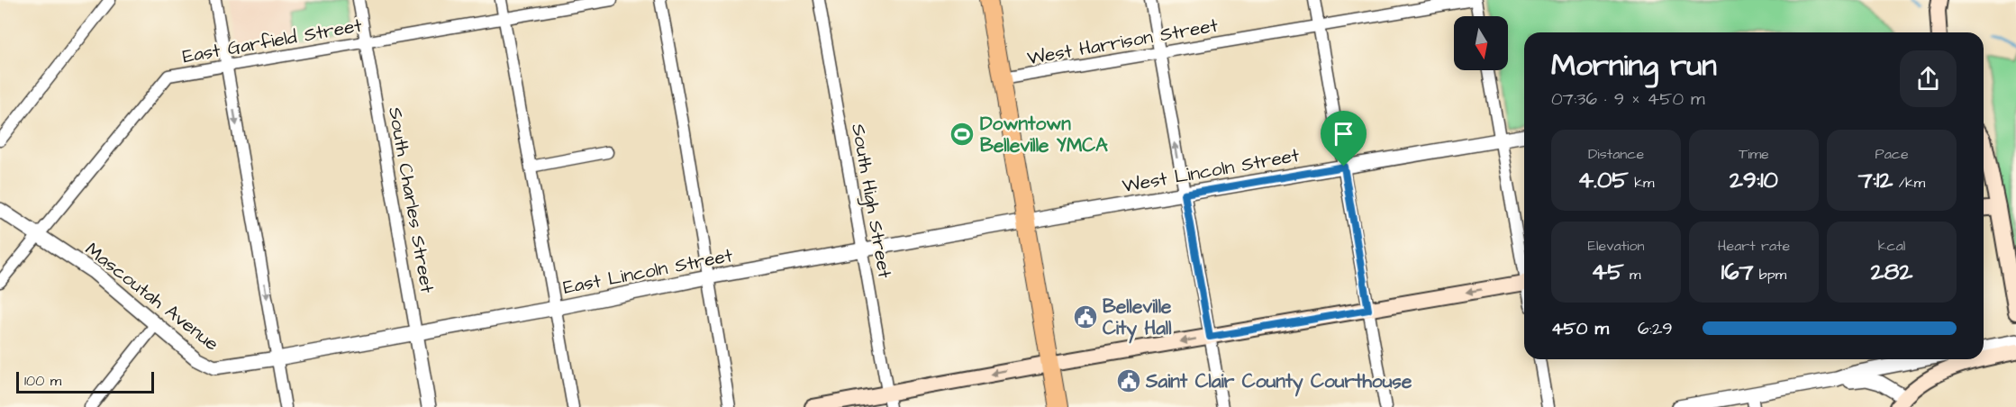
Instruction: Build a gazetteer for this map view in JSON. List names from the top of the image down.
{
  "streets": {
    "street": [
      "East Garfield Street",
      "West Harrison Street",
      "West Lincoln Street",
      "South Charles Street",
      "South High Street",
      "East Lincoln Street",
      "Mascoutah Avenue"
    ]
  },
  "crossings": [
    ["East Garfield Street", "South Charles Street"],
    ["East Garfield Street", "Mascoutah Avenue"],
    ["West Lincoln Street", "East Lincoln Street"],
    ["South Charles Street", "East Lincoln Street"],
    ["South High Street", "East Lincoln Street"],
    ["East Lincoln Street", "Mascoutah Avenue"]
  ],
  "places": {
    "sports": ["Downtown Belleville YMCA"],
    "public building": ["Belleville City Hall", "Saint Clair County Courthouse"]
  },
  "scale_bar": "100 m",
  "north": "bottom",
  "page": {
    "heading": ["Morning run", "07:36 · 9 × 450 m"],
    "stats": [
      ["Distance", "4.05 km"],
      ["Time", "29:10"],
      ["Pace", "7:12 /km"],
      ["Elevation", "45 m"],
      ["Heart rate", "167 bpm"],
      ["kcal", "282"]
    ],
    "list": [
      {
        "name": "450 m",
        "note": "6:29"
      }
    ],
    "scale": "100 m"
  }
}
